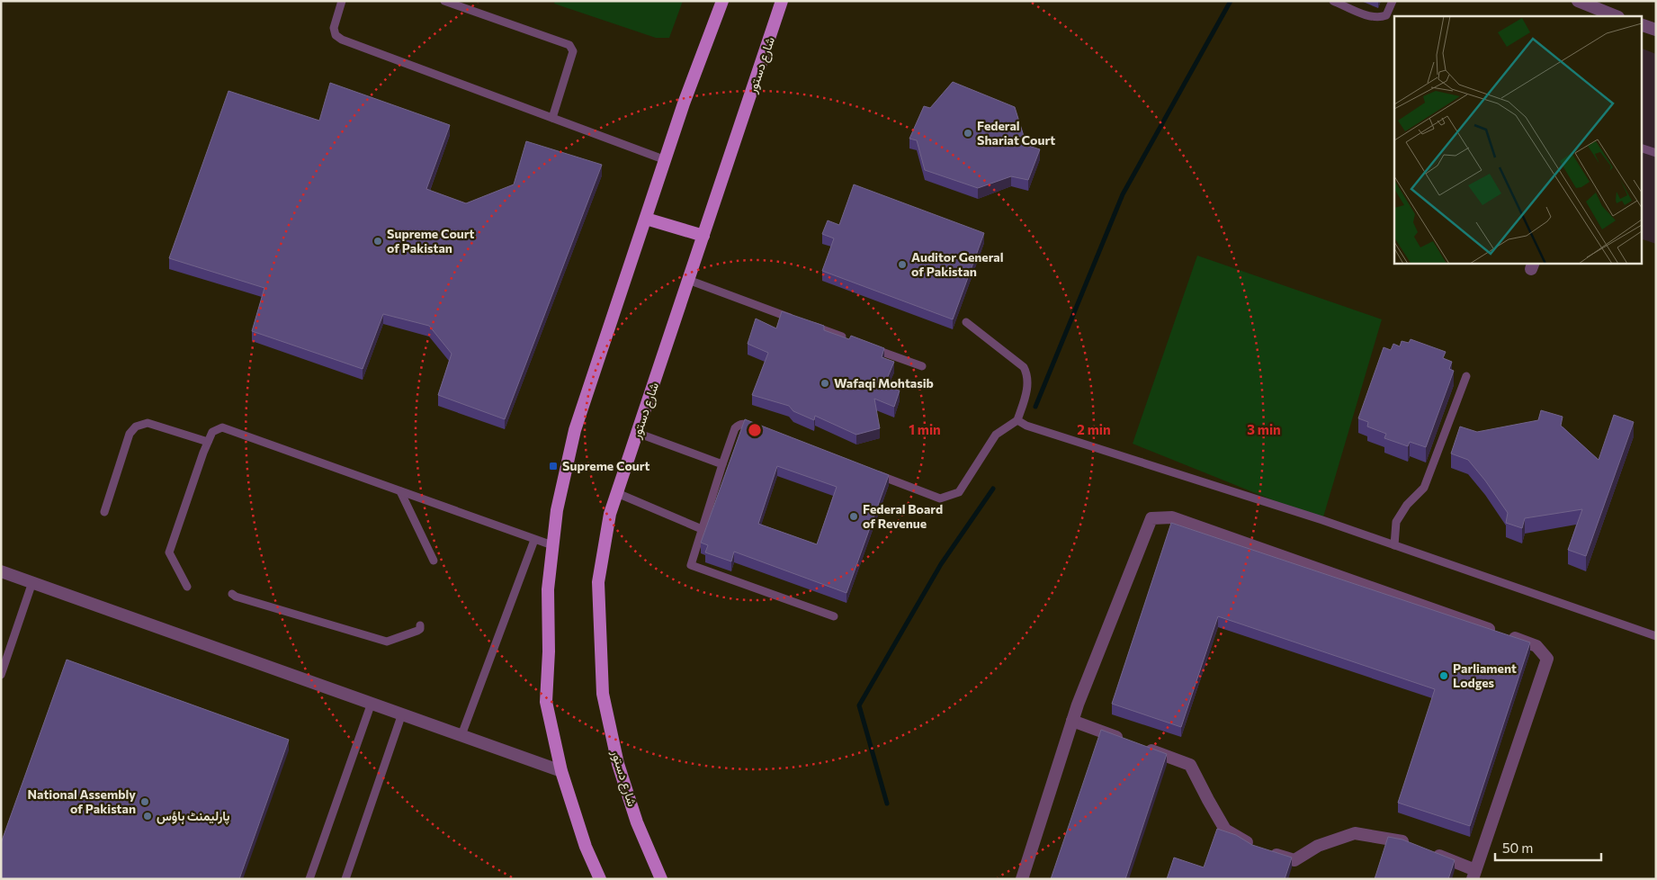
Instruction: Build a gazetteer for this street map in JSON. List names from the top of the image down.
{
  "streets": {
    "main road": ["شارع دستور"]
  },
  "places": {
    "other": [
      "Federal Shariat Court",
      "Supreme Court of Pakistan",
      "Auditor General of Pakistan",
      "Wafaqi Mohtasib",
      "Federal Board of Revenue",
      "Parliament Lodges",
      "National Assembly of Pakistan",
      "پارلیمنٹ ہاؤس"
    ],
    "transit": ["Supreme Court"]
  },
  "scale_bar": "50 m",
  "rings": ["1 min", "2 min", "3 min"]
}
